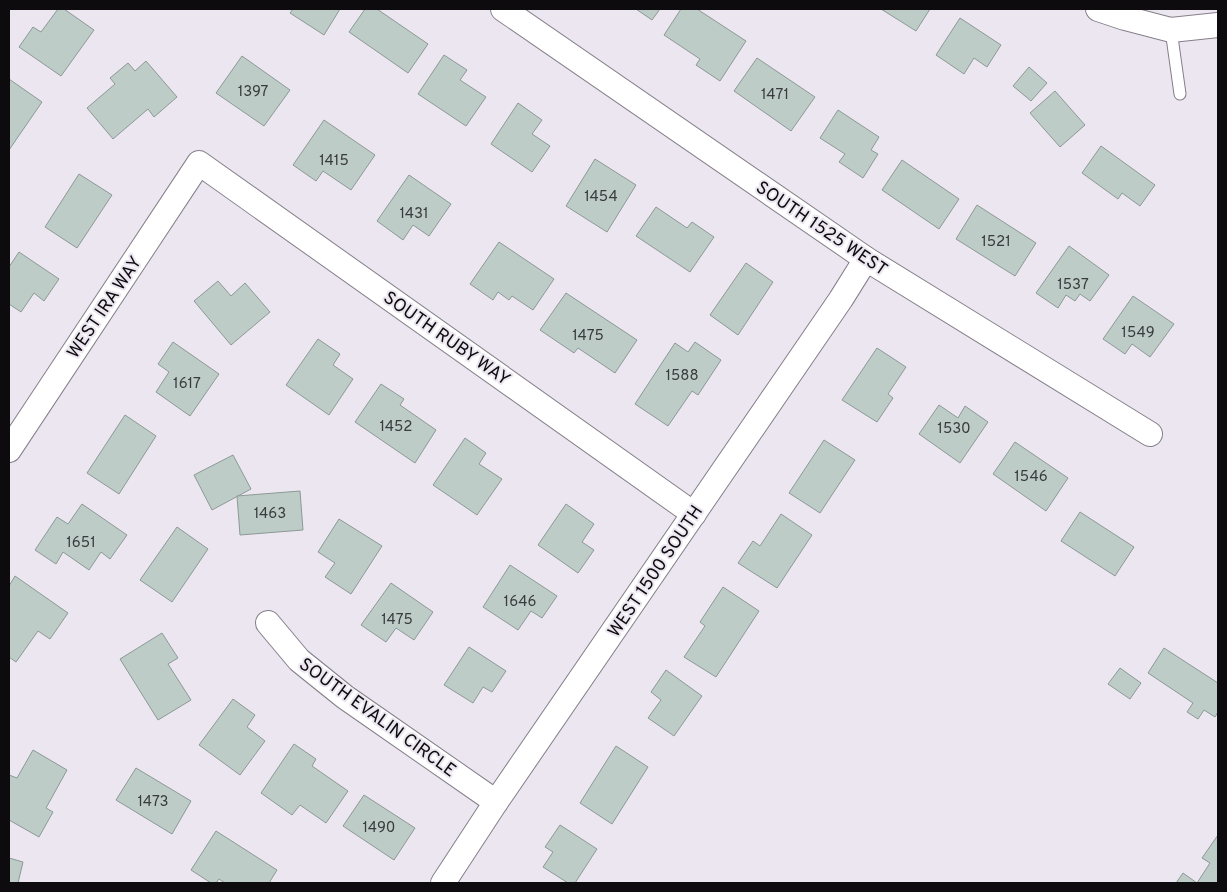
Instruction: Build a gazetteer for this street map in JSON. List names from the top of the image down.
{
  "streets": {
    "street": [
      "SOUTH 1525 WEST",
      "WEST IRA WAY",
      "SOUTH RUBY WAY",
      "WEST 1500 SOUTH",
      "SOUTH EVALIN CIRCLE"
    ]
  },
  "crossings": [
    ["SOUTH 1525 WEST", "WEST 1500 SOUTH"],
    ["WEST IRA WAY", "SOUTH RUBY WAY"],
    ["SOUTH RUBY WAY", "WEST 1500 SOUTH"],
    ["WEST 1500 SOUTH", "SOUTH EVALIN CIRCLE"]
  ],
  "house_numbers": [
    "1397",
    "1471",
    "1415",
    "1454",
    "1431",
    "1521",
    "1537",
    "1549",
    "1475",
    "1588",
    "1617",
    "1452",
    "1530",
    "1546",
    "1463",
    "1651",
    "1646",
    "1475",
    "1473",
    "1490"
  ]
}
